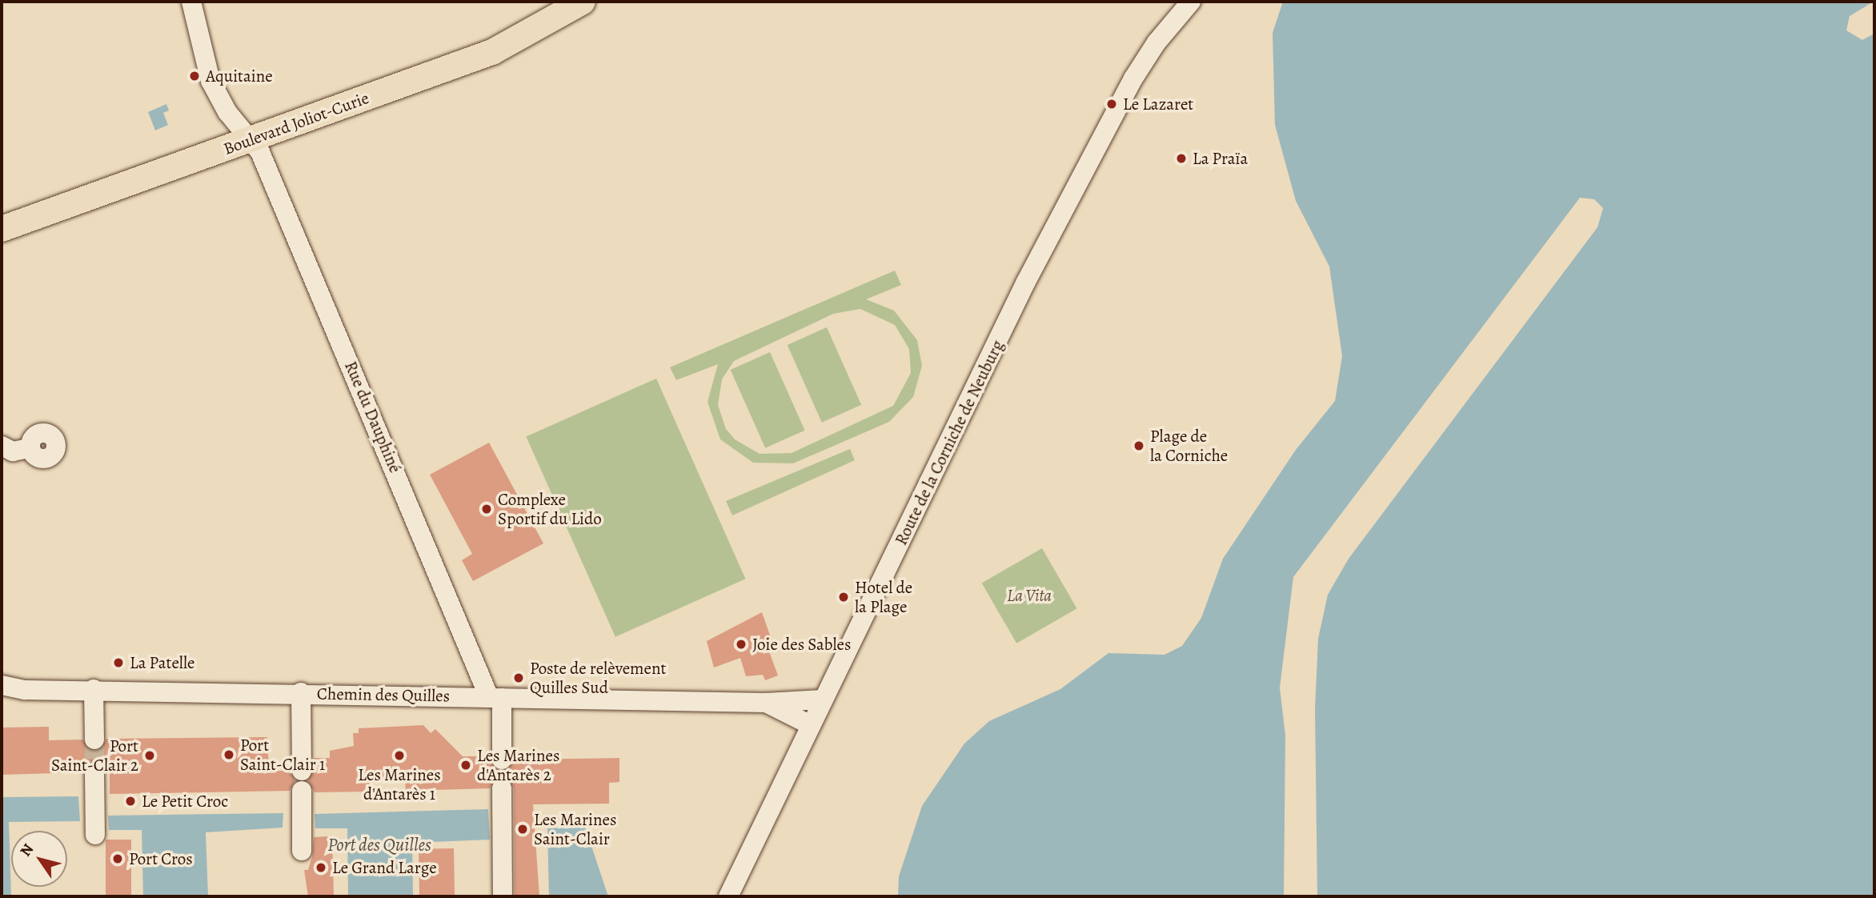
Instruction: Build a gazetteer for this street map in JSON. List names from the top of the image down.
{
  "streets": {
    "main road": ["Boulevard Joliot-Curie"],
    "street": ["Rue du Dauphiné", "Route de la Corniche de Neuburg", "Chemin des Quilles"]
  },
  "crossings": [
    ["Boulevard Joliot-Curie", "Rue du Dauphiné"],
    ["Rue du Dauphiné", "Chemin des Quilles"],
    ["Route de la Corniche de Neuburg", "Chemin des Quilles"]
  ],
  "water": ["Port des Quilles"],
  "parks": ["La Vita"],
  "places": [
    "Aquitaine",
    "Le Lazaret",
    "La Praïa",
    "Plage de la Corniche",
    "Complexe Sportif du Lido",
    "Hotel de la Plage",
    "Joie des Sables",
    "La Patelle",
    "Poste de relèvement Quilles Sud",
    "Port Saint-Clair 1",
    "Port Saint-Clair 2",
    "Les Marines d'Antarès 1",
    "Les Marines d'Antarès 2",
    "Le Petit Croc",
    "Les Marines Saint-Clair",
    "Port Cros",
    "Le Grand Large"
  ],
  "north": "top left"
}
